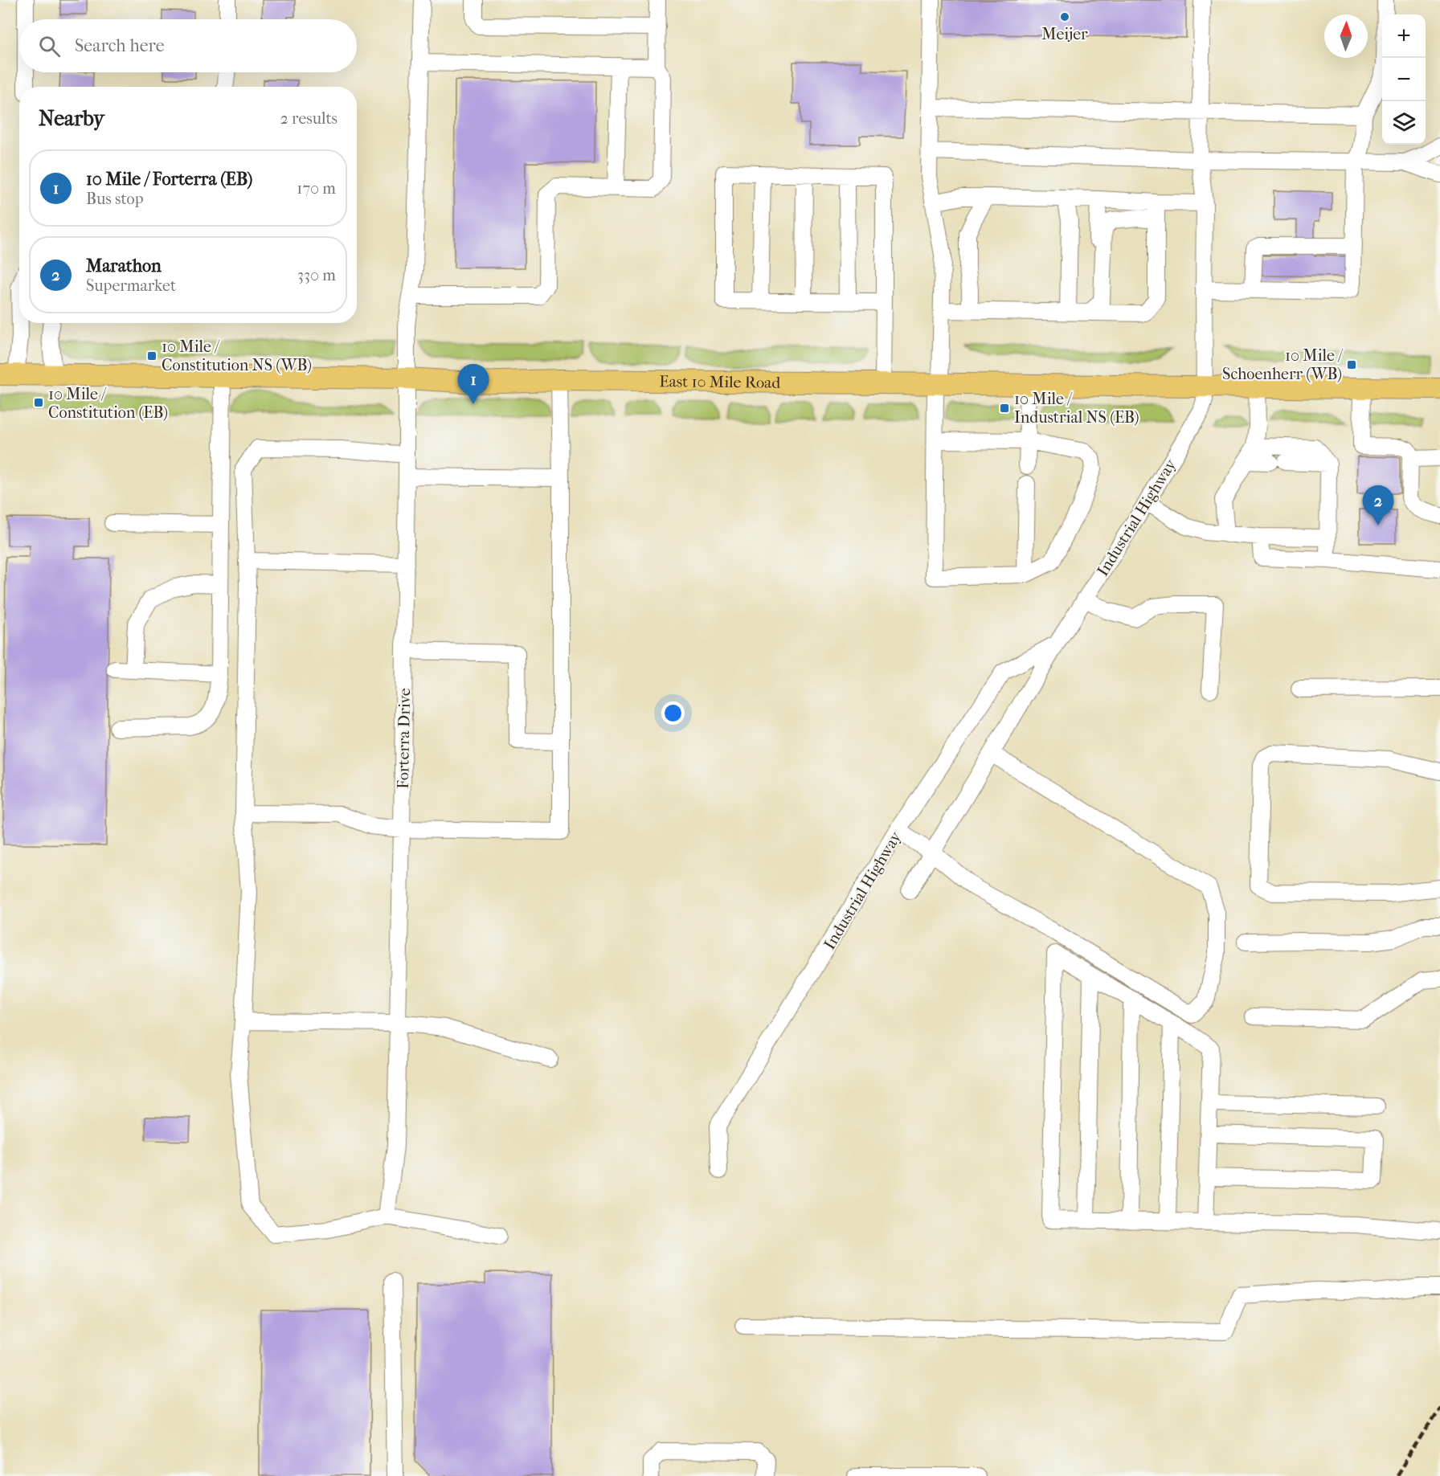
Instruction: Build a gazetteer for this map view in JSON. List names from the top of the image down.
{
  "streets": {
    "main road": ["East 10 Mile Road"],
    "street": ["Industrial Highway", "Forterra Drive"]
  },
  "crossings": [
    ["East 10 Mile Road", "Industrial Highway"],
    ["East 10 Mile Road", "Forterra Drive"]
  ],
  "places": {
    "other": ["Meijer"],
    "transit": [
      "10 Mile / Constitution NS (WB)",
      "10 Mile / Schoenherr (WB)",
      "10 Mile / Constitution (EB)",
      "10 Mile / Industrial NS (EB)"
    ]
  },
  "north": "top",
  "page": {
    "map_buttons": ["+", "−"],
    "search": "Search here",
    "heading": ["Nearby", "2 results"],
    "list": [
      {
        "mark": "1",
        "name": "10 Mile / Forterra (EB)",
        "note": "Bus stop",
        "value": "170 m"
      },
      {
        "mark": "2",
        "name": "Marathon",
        "note": "Supermarket",
        "value": "330 m"
      }
    ],
    "pins": ["1", "2"]
  }
}
